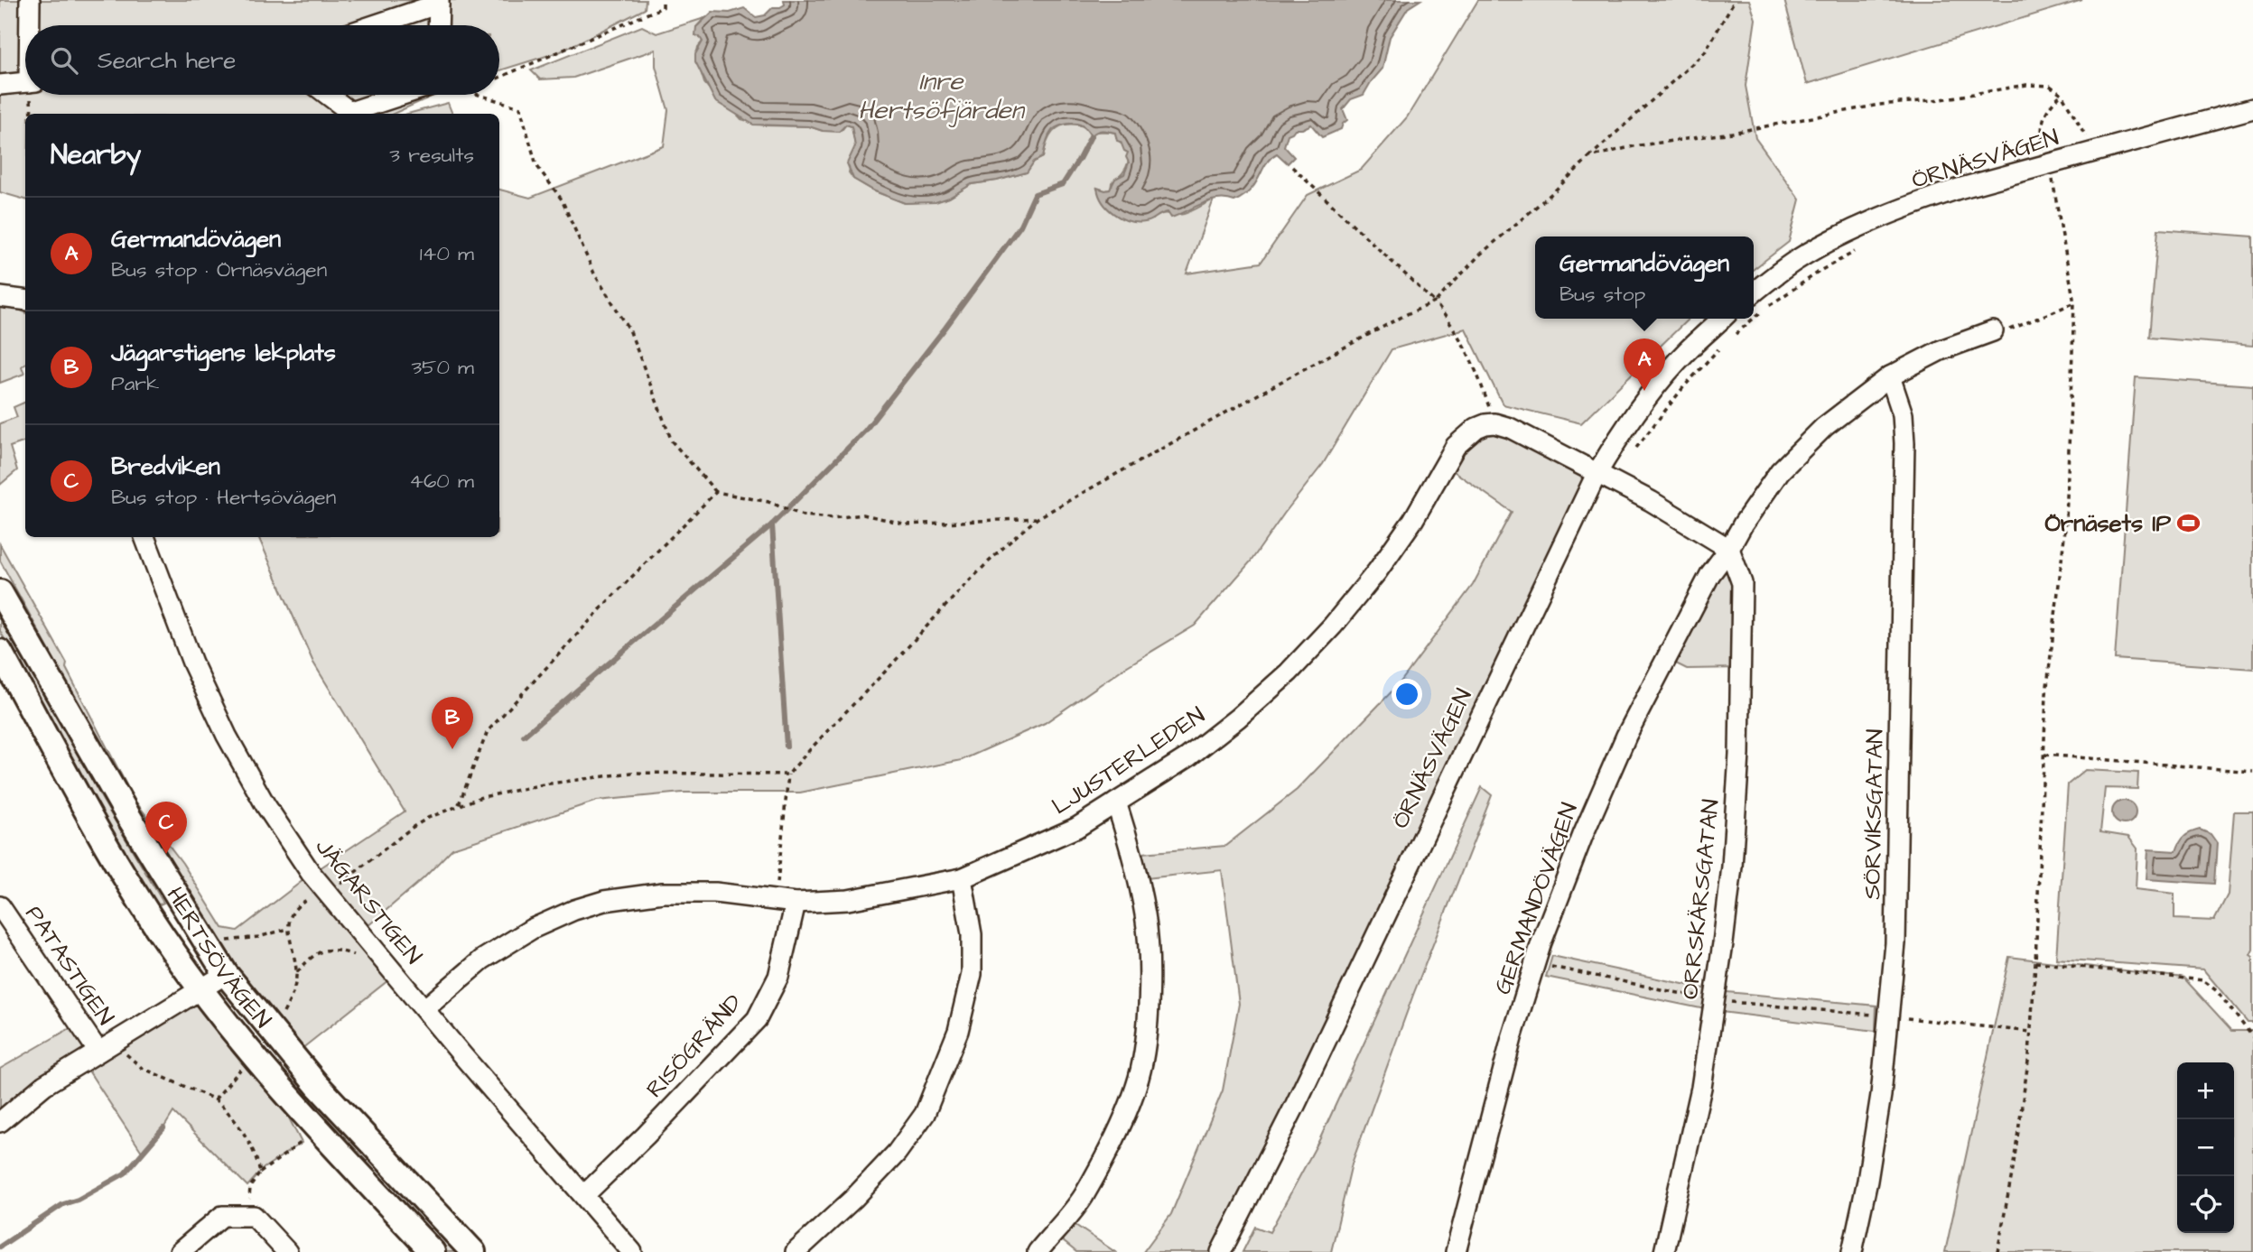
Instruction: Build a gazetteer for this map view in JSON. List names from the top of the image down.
{
  "streets": {
    "main road": ["HERTSÖVÄGEN"],
    "street": [
      "ÖRNÄSVÄGEN",
      "LJUSTERLEDEN",
      "SÖRVIKSGATAN",
      "GERMANDÖVÄGEN",
      "ORRSKÄRSGATAN",
      "JÄGARSTIGEN",
      "PATASTIGEN",
      "RISÖGRÄND"
    ]
  },
  "crossings": [
    ["LJUSTERLEDEN", "JÄGARSTIGEN"],
    ["LJUSTERLEDEN", "RISÖGRÄND"],
    ["SÖRVIKSGATAN", "GERMANDÖVÄGEN"],
    ["GERMANDÖVÄGEN", "ORRSKÄRSGATAN"],
    ["JÄGARSTIGEN", "RISÖGRÄND"]
  ],
  "water": ["Inre Hertsöfjärden"],
  "places": {
    "sports": ["Örnäsets IP"]
  },
  "page": {
    "search": "Search here",
    "heading": ["Nearby", "3 results"],
    "list": [
      {
        "mark": "A",
        "name": "Germandövägen",
        "note": "Bus stop · Örnäsvägen",
        "value": "140 m"
      },
      {
        "mark": "B",
        "name": "Jägarstigens lekplats",
        "note": "Park",
        "value": "350 m"
      },
      {
        "mark": "C",
        "name": "Bredviken",
        "note": "Bus stop · Hertsövägen",
        "value": "460 m"
      }
    ],
    "popup": ["Germandövägen", "Bus stop"],
    "pins": ["A", "B", "C"],
    "map_buttons": ["+", "−"]
  }
}
